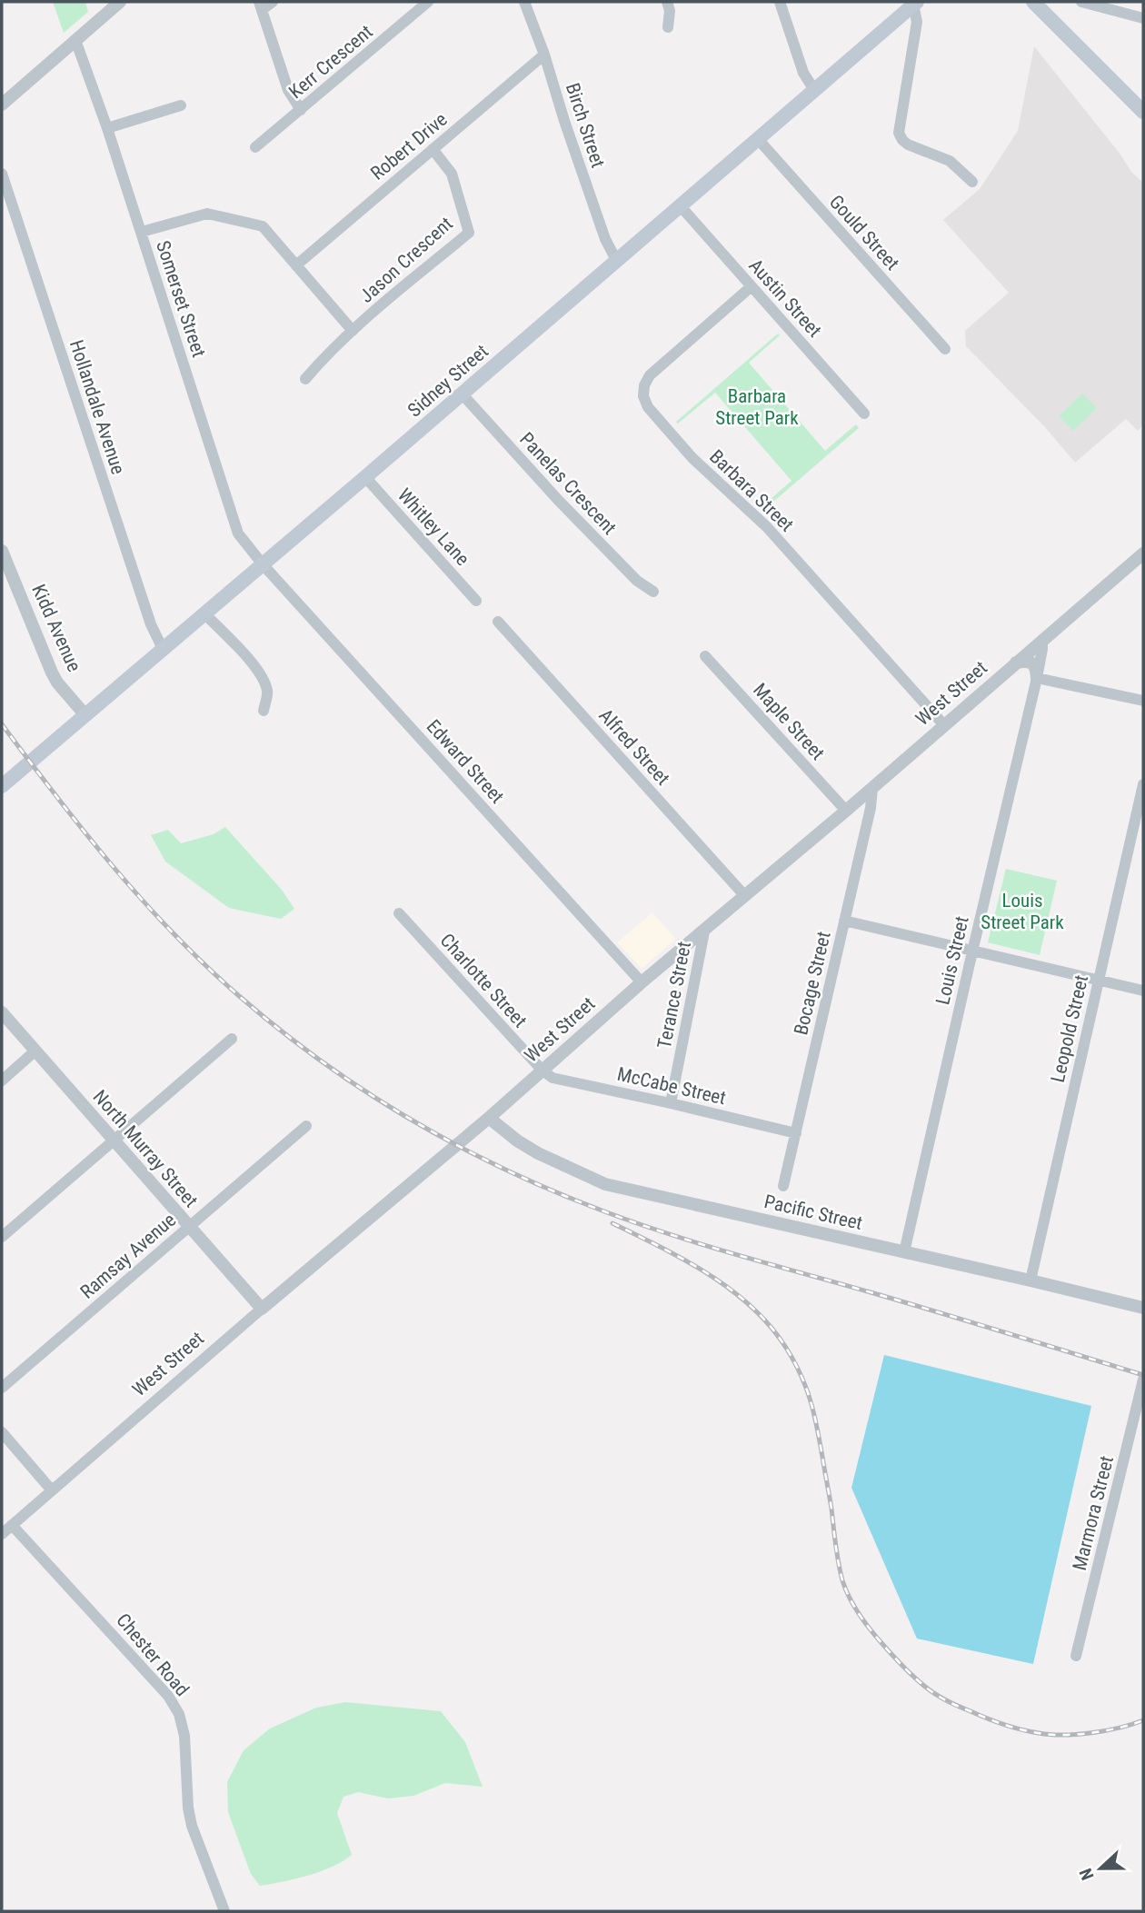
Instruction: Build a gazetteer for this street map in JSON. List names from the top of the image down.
{
  "streets": {
    "main road": ["Sidney Street"],
    "street": [
      "Kerr Crescent",
      "Birch Street",
      "Robert Drive",
      "Gould Street",
      "Jason Crescent",
      "Austin Street",
      "Somerset Street",
      "Hollandale Avenue",
      "Panelas Crescent",
      "Barbara Street",
      "Whitley Lane",
      "Kidd Avenue",
      "West Street",
      "Maple Street",
      "Alfred Street",
      "Edward Street",
      "Louis Street",
      "Charlotte Street",
      "Bocage Street",
      "Terance Street",
      "Leopold Street",
      "McCabe Street",
      "North Murray Street",
      "Pacific Street",
      "Ramsay Avenue",
      "Marmora Street",
      "Chester Road"
    ]
  },
  "crossings": [
    ["Birch Street", "Robert Drive"],
    ["Birch Street", "Sidney Street"],
    ["Robert Drive", "Jason Crescent"],
    ["Gould Street", "Sidney Street"],
    ["Austin Street", "Sidney Street"],
    ["Austin Street", "Barbara Street"],
    ["Somerset Street", "Sidney Street"],
    ["Somerset Street", "Edward Street"],
    ["Sidney Street", "Hollandale Avenue"],
    ["Sidney Street", "Panelas Crescent"],
    ["Sidney Street", "Whitley Lane"],
    ["Sidney Street", "Kidd Avenue"],
    ["Sidney Street", "Edward Street"],
    ["Barbara Street", "West Street"],
    ["West Street", "Maple Street"],
    ["West Street", "Alfred Street"],
    ["West Street", "Edward Street"],
    ["West Street", "Louis Street"],
    ["West Street", "Charlotte Street"],
    ["West Street", "Bocage Street"],
    ["West Street", "Terance Street"],
    ["West Street", "McCabe Street"],
    ["West Street", "North Murray Street"],
    ["West Street", "Pacific Street"],
    ["West Street", "Chester Road"],
    ["Louis Street", "Pacific Street"],
    ["Charlotte Street", "McCabe Street"],
    ["Bocage Street", "McCabe Street"],
    ["Terance Street", "McCabe Street"],
    ["Leopold Street", "Pacific Street"],
    ["North Murray Street", "Ramsay Avenue"]
  ],
  "parks": ["Barbara Street Park", "Louis Street Park"],
  "north": "left"
}
